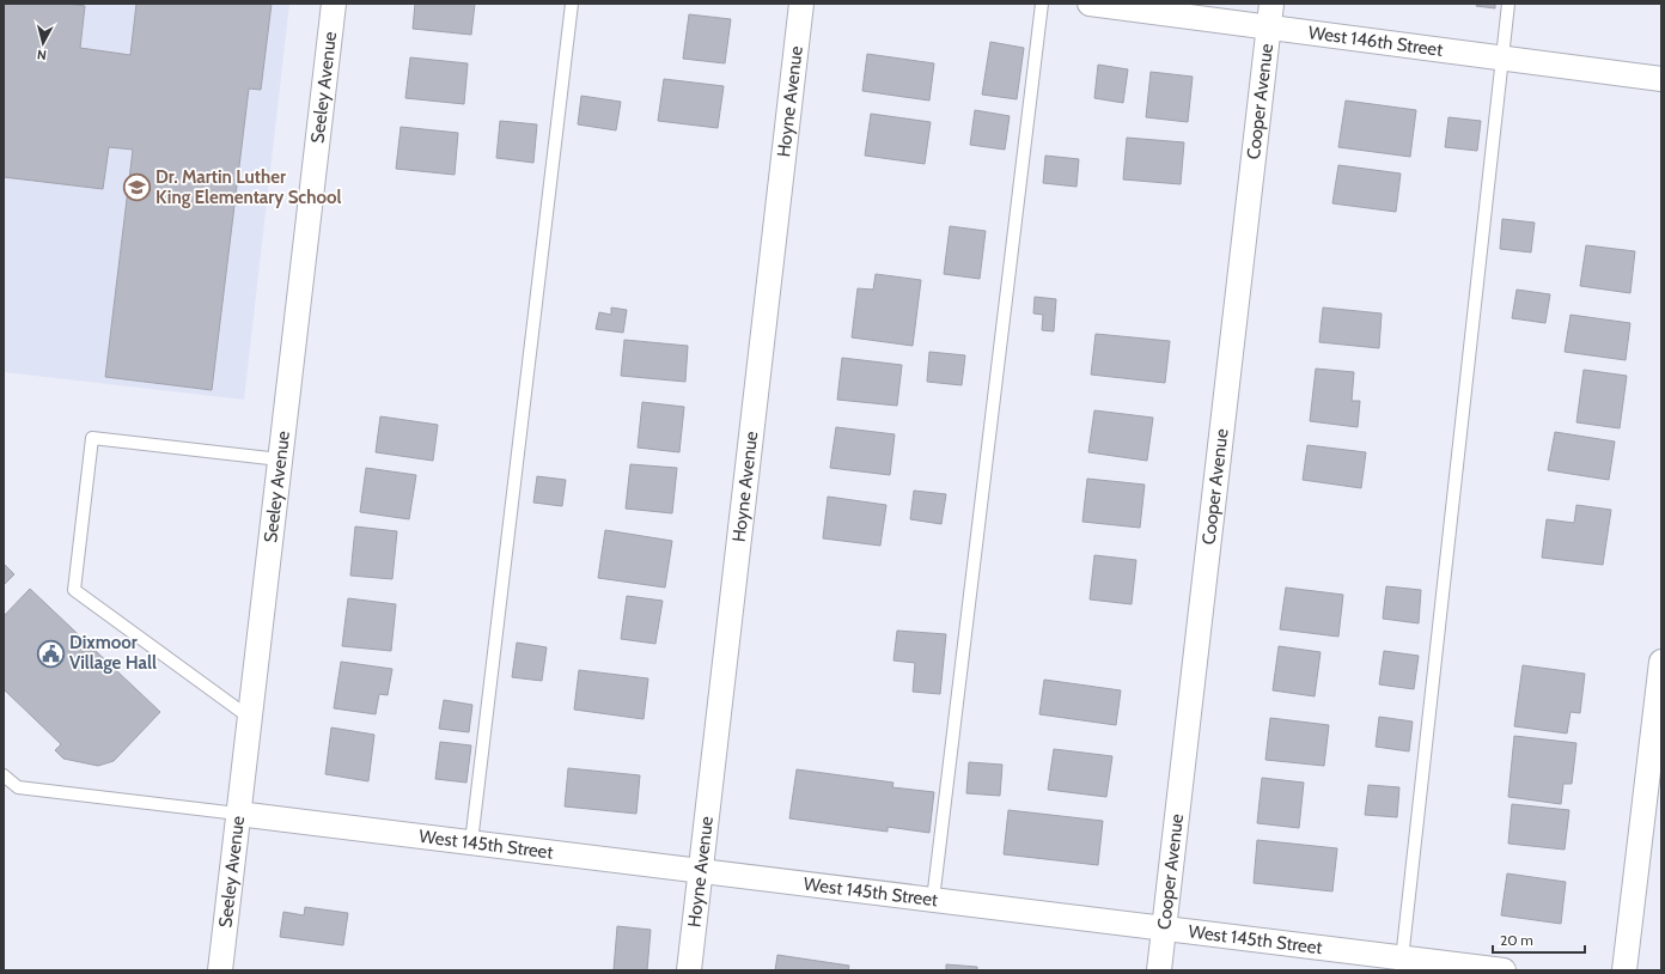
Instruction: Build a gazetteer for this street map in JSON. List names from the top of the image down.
{
  "streets": {
    "street": [
      "West 146th Street",
      "Seeley Avenue",
      "Hoyne Avenue",
      "Cooper Avenue",
      "West 145th Street"
    ]
  },
  "crossings": [
    ["West 146th Street", "Cooper Avenue"],
    ["Seeley Avenue", "West 145th Street"],
    ["Hoyne Avenue", "West 145th Street"],
    ["Cooper Avenue", "West 145th Street"]
  ],
  "places": {
    "school or university": ["Dr. Martin Luther King Elementary School"],
    "public building": ["Dixmoor Village Hall"]
  },
  "scale_bar": "20 m",
  "north": "bottom"
}
